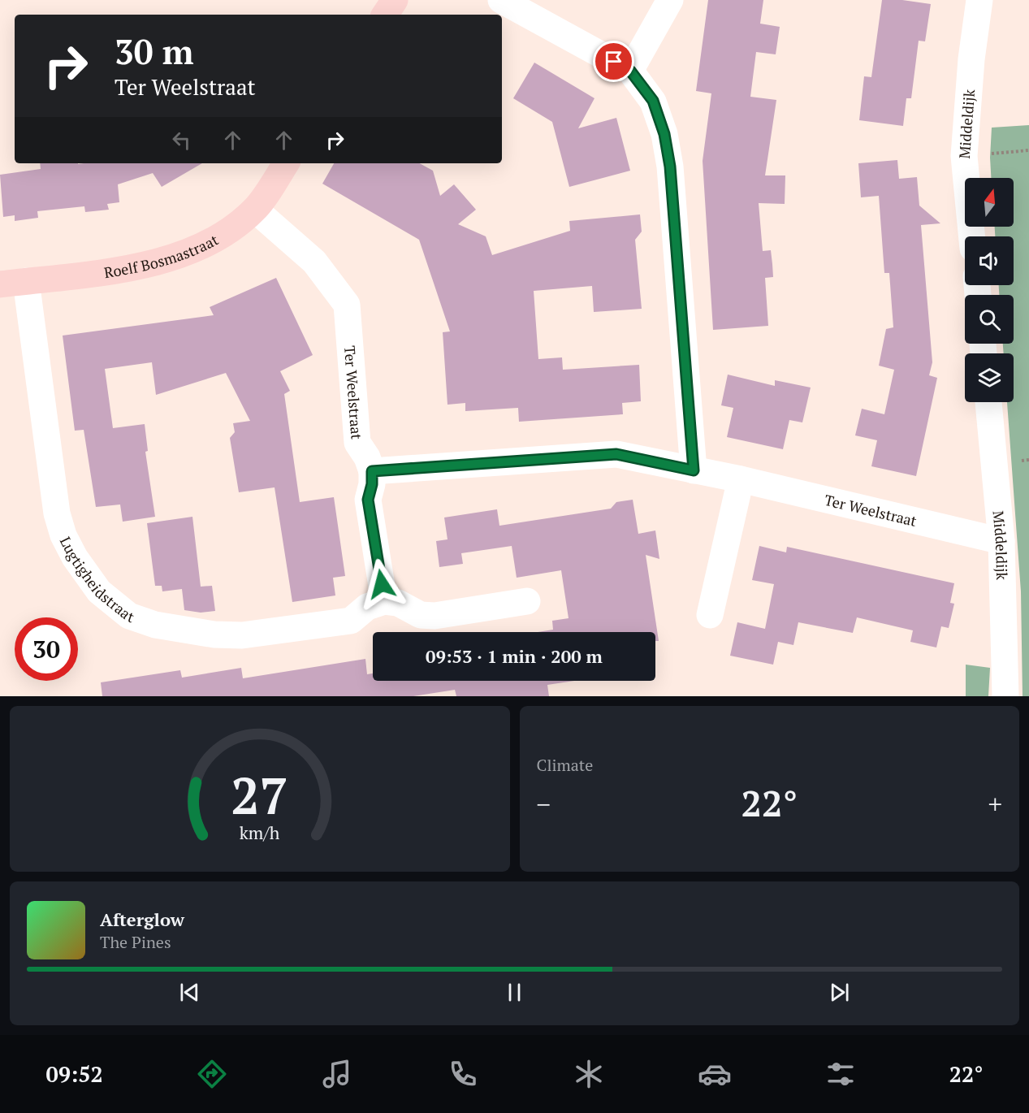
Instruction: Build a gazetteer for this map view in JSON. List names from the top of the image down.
{
  "streets": {
    "street": [
      "Middeldijk",
      "Roelf Bosmastraat",
      "Ter Weelstraat",
      "Lugtigheidstraat"
    ]
  },
  "crossings": [
    ["Middeldijk", "Ter Weelstraat"],
    ["Roelf Bosmastraat", "Ter Weelstraat"],
    ["Roelf Bosmastraat", "Lugtigheidstraat"]
  ],
  "north": "top",
  "page": {
    "turn": ["30 m", "Ter Weelstraat"],
    "limit": "30",
    "trip": "09:53 · 1 min · 200 m",
    "tile": "Climate",
    "heat": ["−", "22°", "+"],
    "song": ["Afterglow", "The Pines"],
    "tabs": ["09:52", "22°"],
    "gauge": ["27", "km/h"]
  }
}
